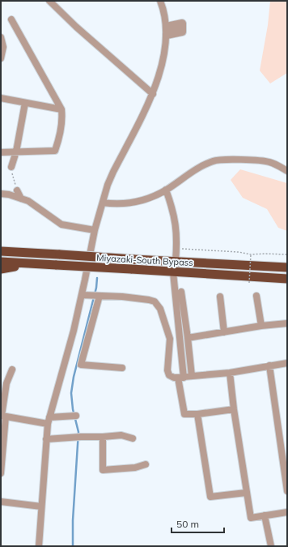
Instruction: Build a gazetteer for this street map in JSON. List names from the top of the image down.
{
  "streets": {
    "highway": ["Miyazaki-South Bypass"]
  },
  "scale_bar": "50 m"
}
